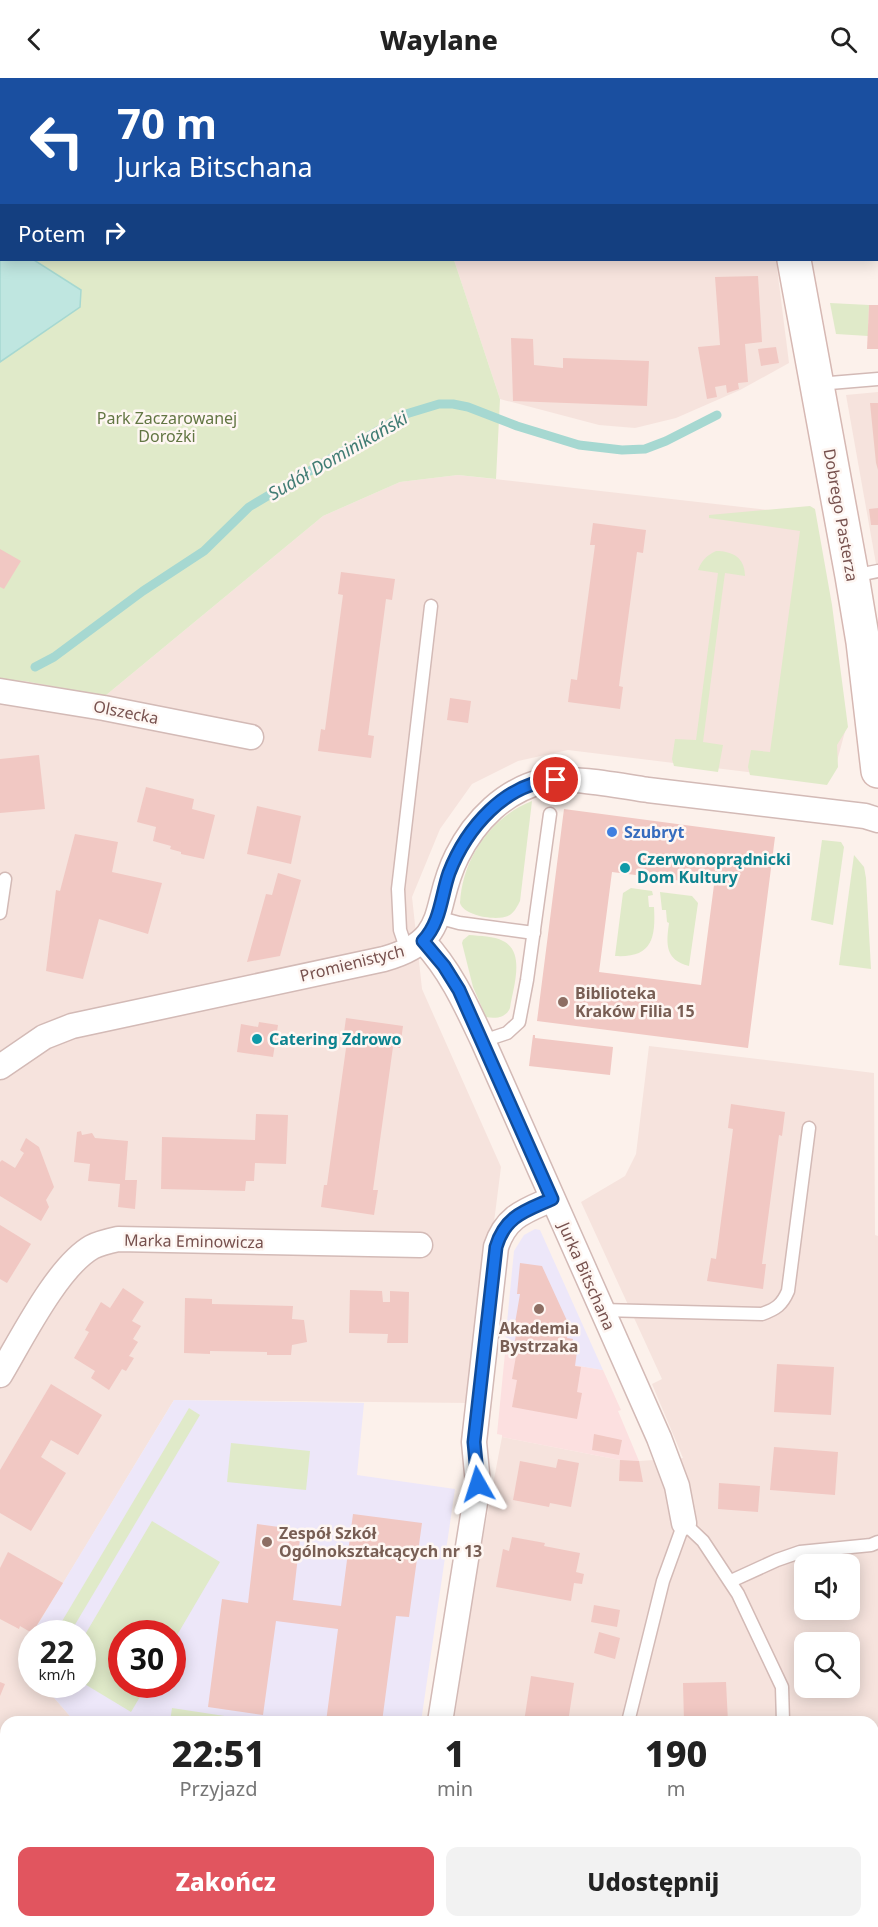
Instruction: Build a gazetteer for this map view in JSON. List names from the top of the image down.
{
  "streets": {
    "street": [
      "Dobrego Pasterza",
      "Olszecka",
      "Promienistych",
      "Marka Eminowicza",
      "Jurka Bitschana"
    ]
  },
  "crossings": [
    ["Promienistych", "Jurka Bitschana"]
  ],
  "water": ["Sudół Dominikański"],
  "parks": ["Park Zaczarowanej Dorożki"],
  "places": [
    "Szubryt",
    "Czerwonoprądnicki Dom Kultury",
    "Biblioteka Kraków Filia 15",
    "Catering Zdrowo",
    "Akademia Bystrzaka",
    "Zespół Szkół Ogólnokształcących nr 13"
  ],
  "page": {
    "header": "Waylane",
    "turn": ["70 m", "Jurka Bitschana"],
    "then": "Potem",
    "speed": "22 km/h",
    "limit": "30",
    "eta": [
      "22:51",
      "Przyjazd",
      "1",
      "min",
      "190",
      "m"
    ],
    "buttons": ["Zakończ", "Udostępnij"]
  }
}
